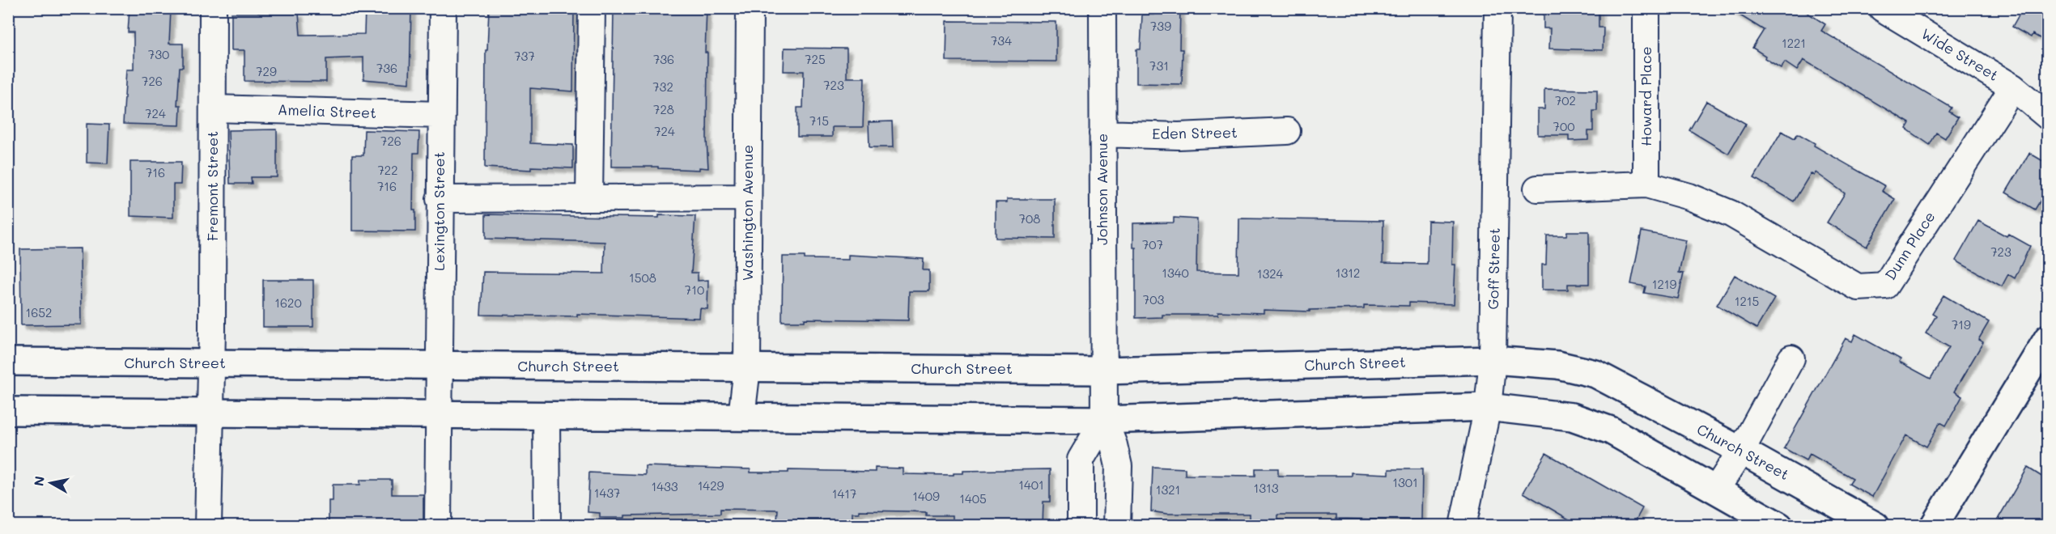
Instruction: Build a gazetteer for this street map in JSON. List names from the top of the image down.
{
  "streets": {
    "main road": ["Church Street"],
    "street": [
      "Wide Street",
      "Howard Place",
      "Amelia Street",
      "Eden Street",
      "Fremont Street",
      "Johnson Avenue",
      "Lexington Street",
      "Washington Avenue",
      "Dunn Place",
      "Goff Street"
    ]
  },
  "crossings": [
    ["Wide Street", "Dunn Place"],
    ["Howard Place", "Dunn Place"],
    ["Amelia Street", "Fremont Street"],
    ["Amelia Street", "Lexington Street"],
    ["Eden Street", "Johnson Avenue"],
    ["Fremont Street", "Church Street"],
    ["Johnson Avenue", "Church Street"],
    ["Lexington Street", "Church Street"],
    ["Washington Avenue", "Church Street"],
    ["Goff Street", "Church Street"]
  ],
  "house_numbers": [
    "739",
    "734",
    "1221",
    "730",
    "737",
    "736",
    "725",
    "731",
    "736",
    "729",
    "726",
    "723",
    "732",
    "702",
    "728",
    "724",
    "715",
    "700",
    "724",
    "726",
    "722",
    "716",
    "716",
    "708",
    "707",
    "723",
    "1340",
    "1312",
    "1324",
    "1508",
    "1219",
    "710",
    "703",
    "1215",
    "1620",
    "1652",
    "719",
    "1301",
    "1401",
    "1429",
    "1433",
    "1313",
    "1321",
    "1437",
    "1417",
    "1409",
    "1405"
  ],
  "north": "left"
}
